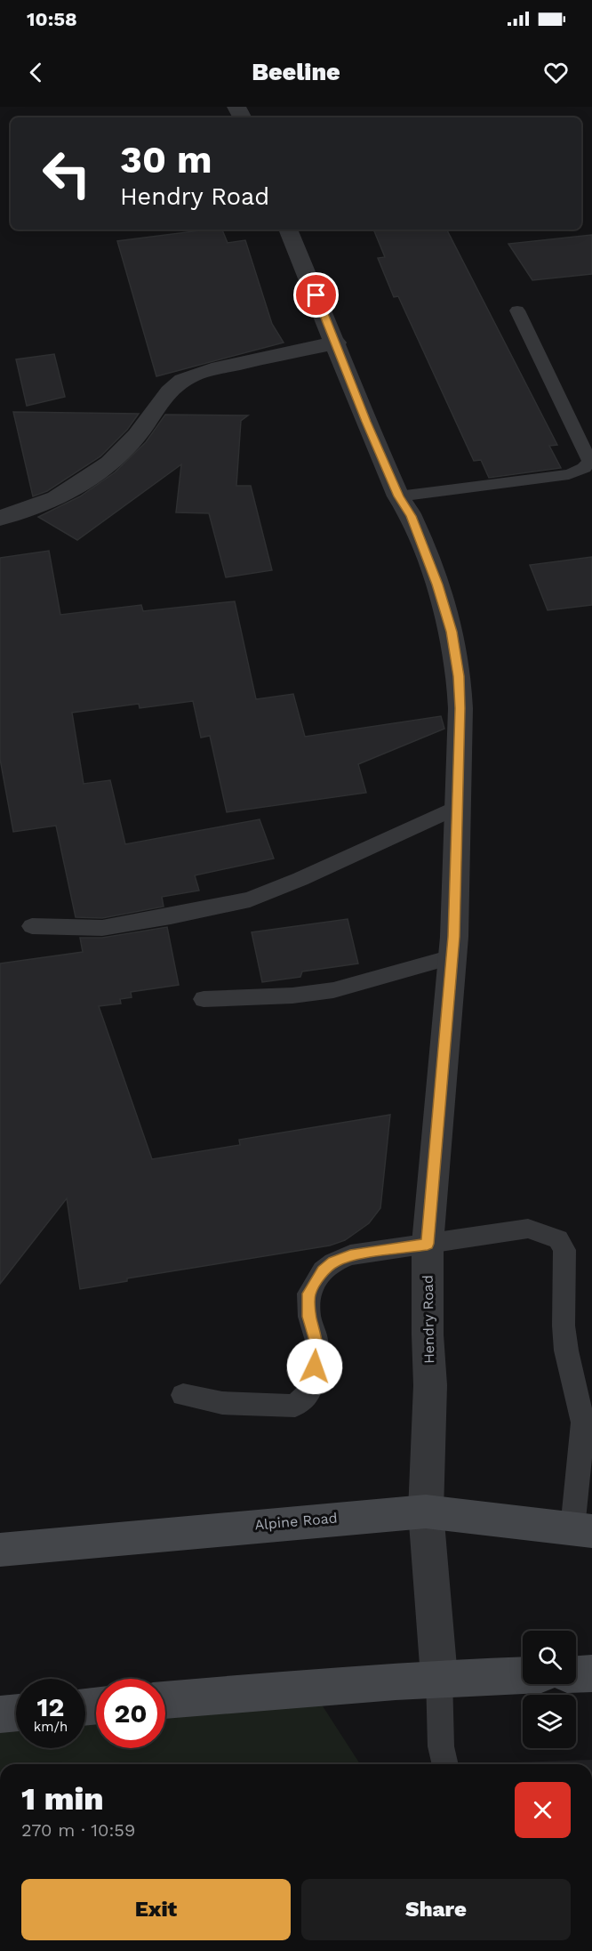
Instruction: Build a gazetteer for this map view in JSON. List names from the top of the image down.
{
  "streets": {
    "main road": ["Alpine Road"],
    "street": ["Hendry Road"]
  },
  "crossings": [
    ["Hendry Road", "Alpine Road"]
  ],
  "page": {
    "status": "10:58",
    "header": "Beeline",
    "turn": ["30 m", "Hendry Road"],
    "speed": "12 km/h",
    "limit": "20",
    "heading": ["1 min", "270 m · 10:59"],
    "buttons": ["Exit", "Share"]
  }
}
